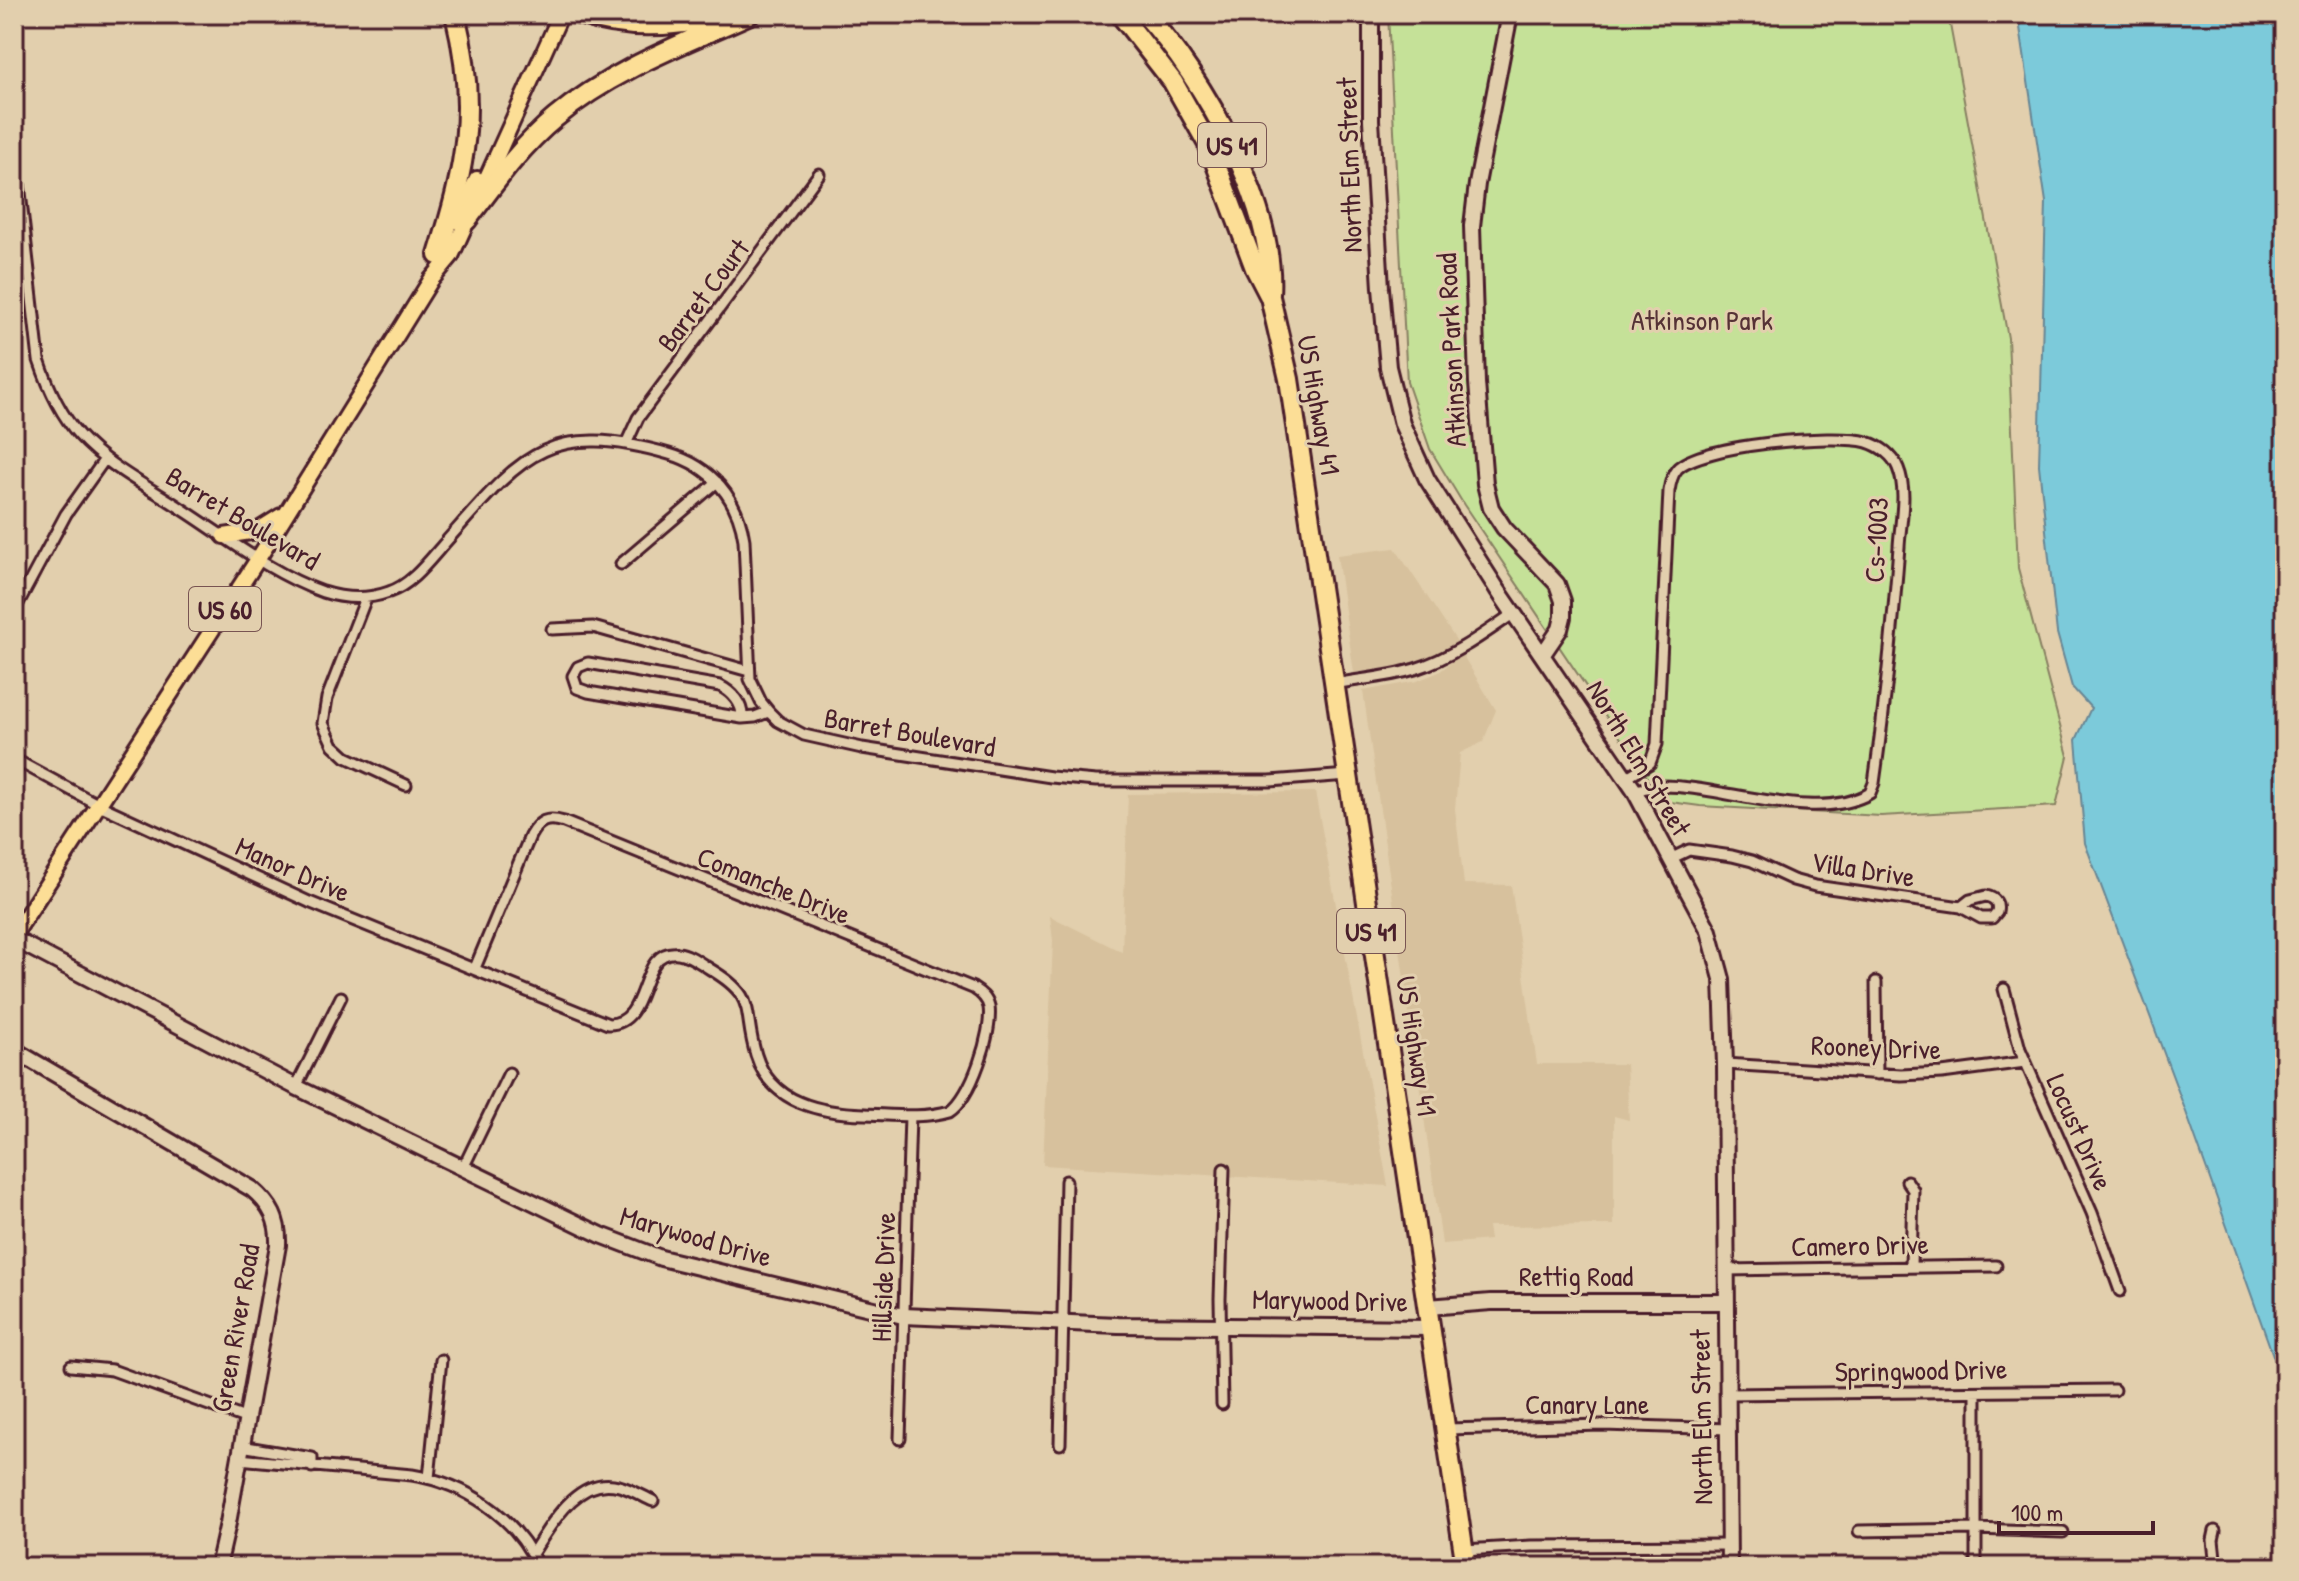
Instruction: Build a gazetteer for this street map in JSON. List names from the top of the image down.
{
  "streets": {
    "highway": ["US 41", "US Highway 41"],
    "main road": ["US 60"],
    "street": [
      "North Elm Street",
      "Barret Court",
      "Atkinson Park Road",
      "Barret Boulevard",
      "Cs-1003",
      "Manor Drive",
      "Villa Drive",
      "Comanche Drive",
      "Rooney Drive",
      "Locust Drive",
      "Marywood Drive",
      "Camero Drive",
      "Rettig Road",
      "Hillside Drive",
      "Green River Road",
      "Springwood Drive",
      "Canary Lane"
    ]
  },
  "crossings": [
    ["US 41", "US Highway 41"],
    ["North Elm Street", "Atkinson Park Road"],
    ["North Elm Street", "Cs-1003"],
    ["North Elm Street", "Villa Drive"],
    ["North Elm Street", "Rooney Drive"],
    ["North Elm Street", "Camero Drive"],
    ["North Elm Street", "Rettig Road"],
    ["North Elm Street", "Springwood Drive"],
    ["North Elm Street", "Canary Lane"],
    ["Barret Court", "Barret Boulevard"],
    ["US Highway 41", "Barret Boulevard"],
    ["US Highway 41", "Marywood Drive"],
    ["US Highway 41", "Rettig Road"],
    ["US Highway 41", "Canary Lane"],
    ["Barret Boulevard", "US 60"],
    ["US 60", "Manor Drive"],
    ["US 60", "Marywood Drive"],
    ["Manor Drive", "Comanche Drive"],
    ["Manor Drive", "Hillside Drive"],
    ["Comanche Drive", "Hillside Drive"],
    ["Rooney Drive", "Locust Drive"],
    ["Marywood Drive", "Hillside Drive"]
  ],
  "parks": ["Atkinson Park"],
  "scale_bar": "100 m"
}
